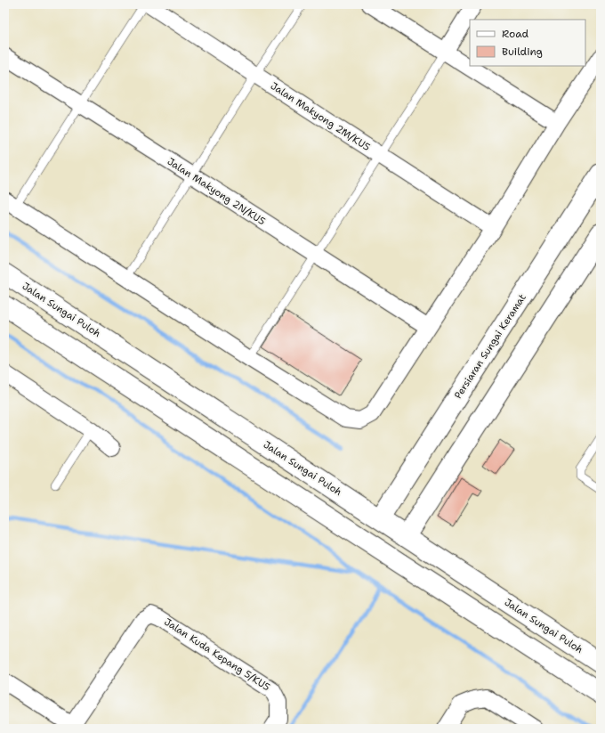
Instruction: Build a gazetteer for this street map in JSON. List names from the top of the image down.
{
  "streets": {
    "street": [
      "Jalan Makyong 2M/KU5",
      "Jalan Makyong 2N/KU5",
      "Jalan Sungai Puloh",
      "Persiaran Sungai Keramat",
      "Jalan Kuda Kepang 5/KU5"
    ]
  },
  "crossings": [
    ["Jalan Sungai Puloh", "Persiaran Sungai Keramat"]
  ],
  "legend": ["Road", "Building"]
}
